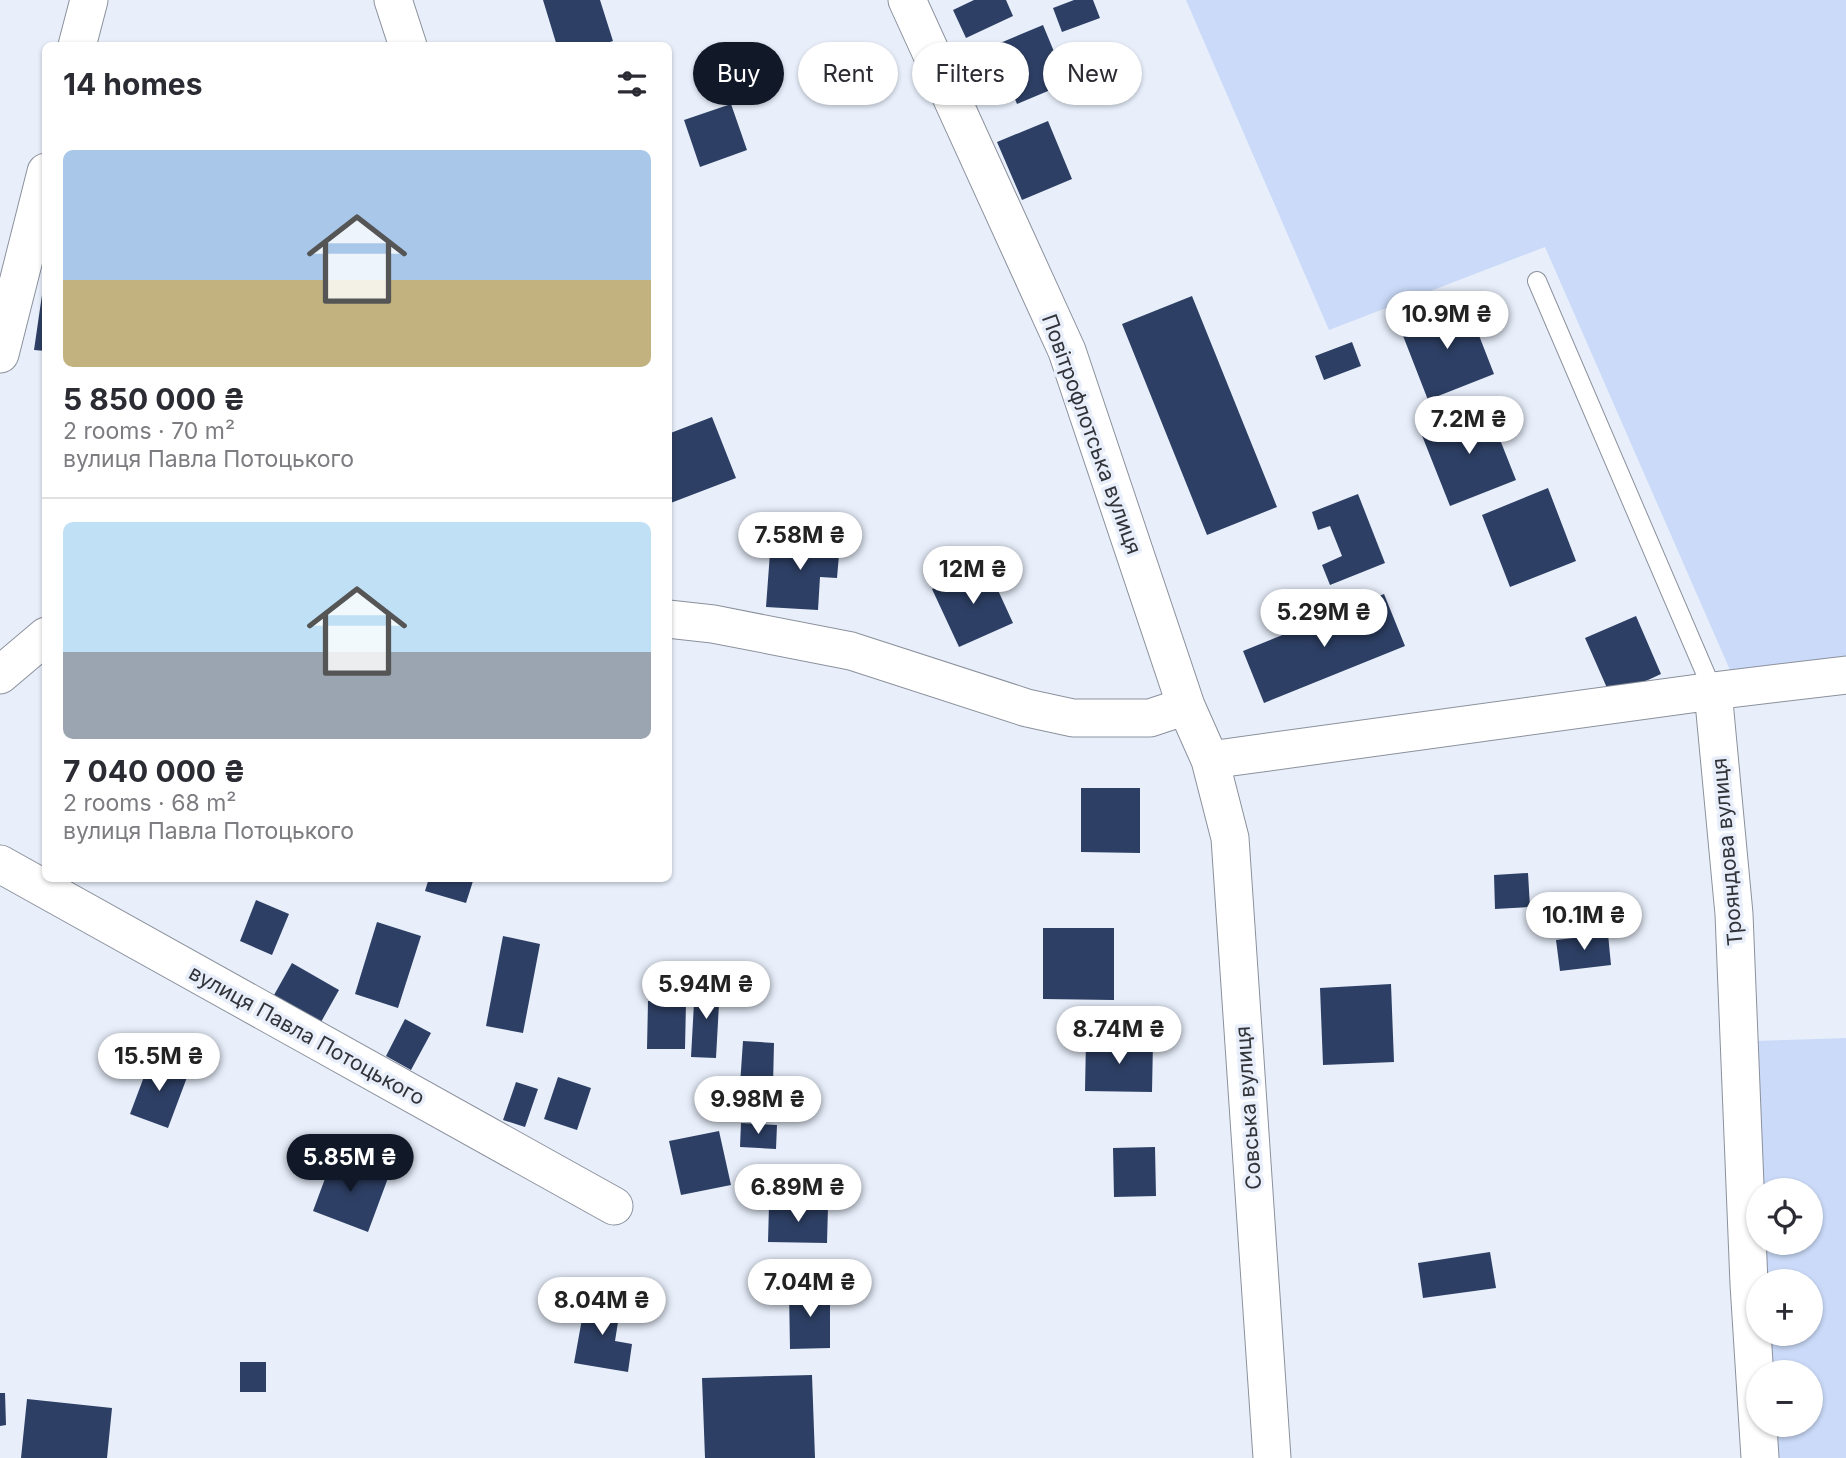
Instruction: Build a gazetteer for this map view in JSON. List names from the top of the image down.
{
  "streets": {
    "street": [
      "Повітрофлотська вулиця",
      "Трояндова вулиця",
      "вулиця Павла Потоцького",
      "Совська вулиця"
    ]
  },
  "crossings": [
    ["Повітрофлотська вулиця", "Совська вулиця"]
  ],
  "page": {
    "chip": [
      "Buy",
      "Rent",
      "Filters",
      "New"
    ],
    "heading": "14 homes",
    "list": [
      {
        "name": "5 850 000 ₴",
        "note": "2 rooms · 70 m² · вулиця Павла Потоцького"
      },
      {
        "name": "7 040 000 ₴",
        "note": "2 rooms · 68 m² · вулиця Павла Потоцького"
      }
    ],
    "price": [
      "10.9M ₴",
      "7.2M ₴",
      "7.58M ₴",
      "12M ₴",
      "5.29M ₴",
      "10.1M ₴",
      "5.94M ₴",
      "8.74M ₴",
      "15.5M ₴",
      "9.98M ₴",
      "5.85M ₴",
      "6.89M ₴",
      "7.04M ₴",
      "8.04M ₴"
    ],
    "map_buttons": ["+", "−"]
  }
}
